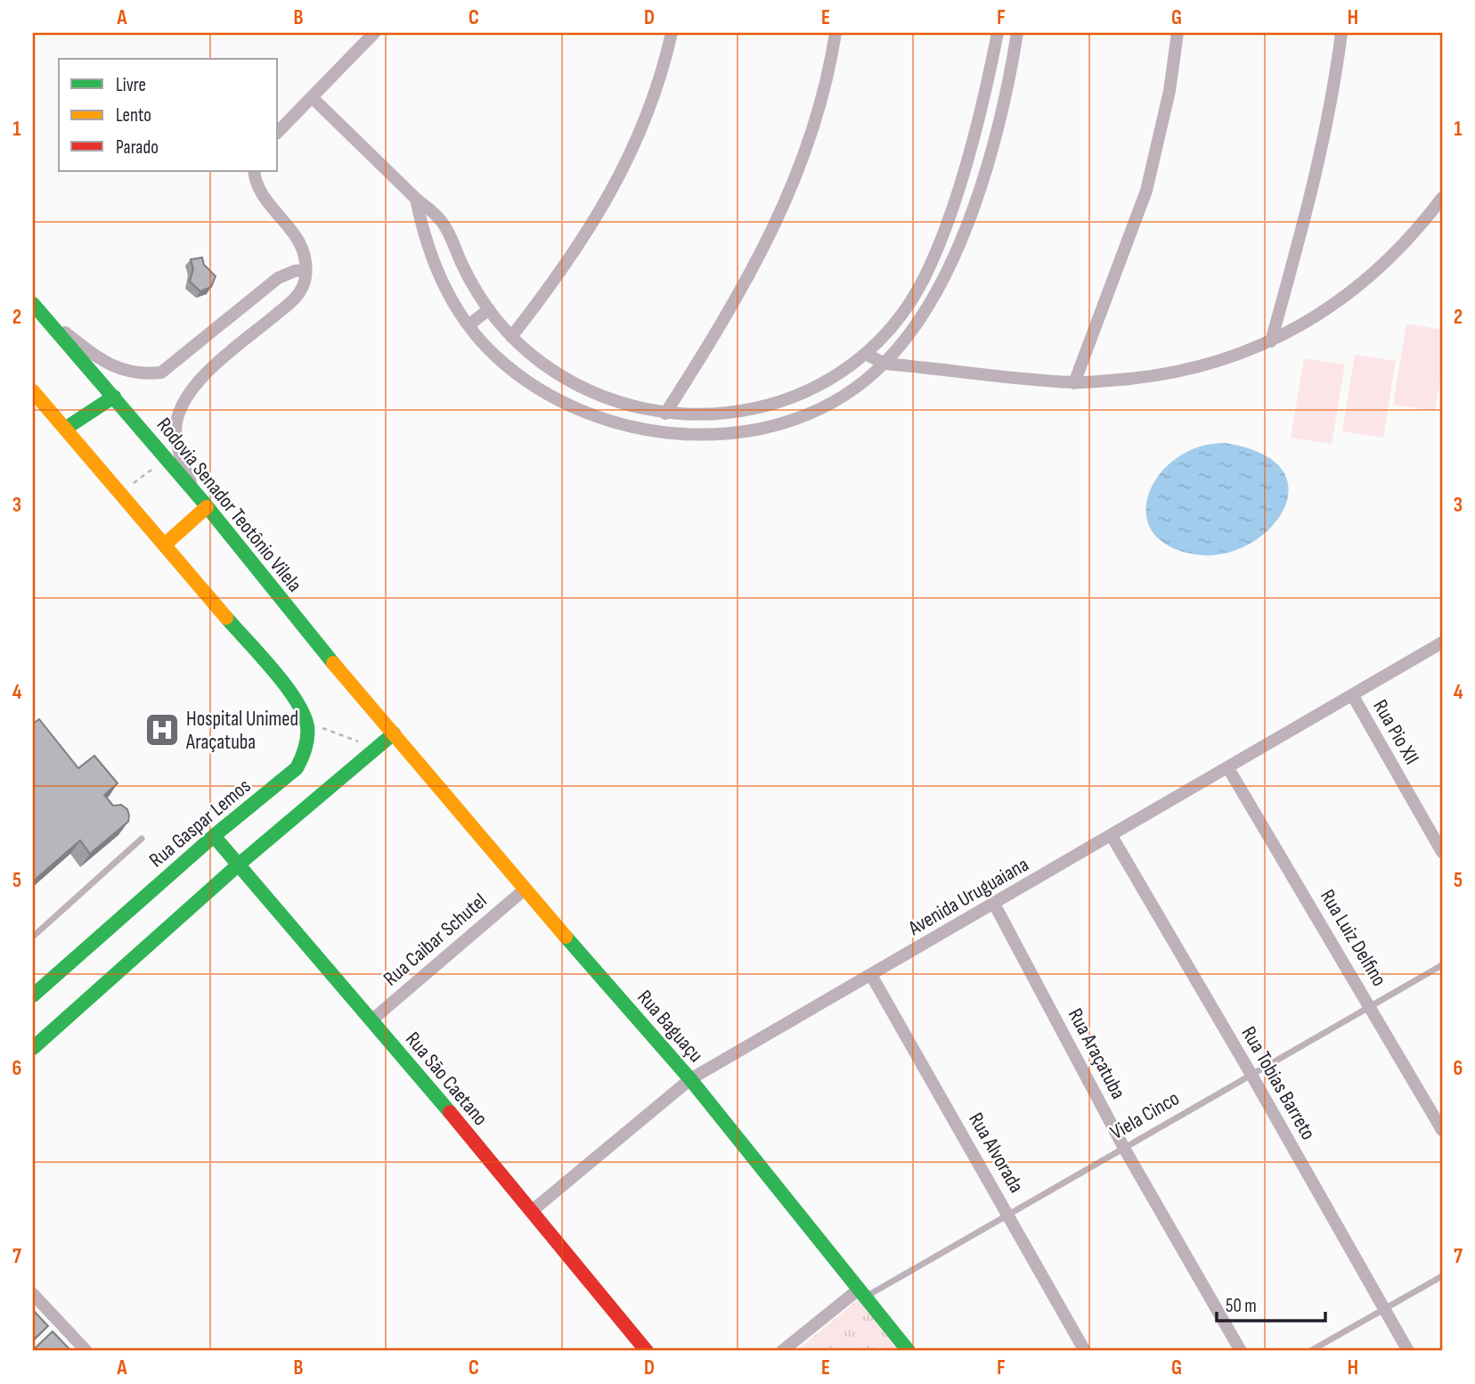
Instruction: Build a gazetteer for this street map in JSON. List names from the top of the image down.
{
  "streets": {
    "main road": [
      "Rodovia Senador Teotônio Vilela",
      "Rua Gaspar Lemos",
      "Rua Baguaçu",
      "Rua São Caetano"
    ],
    "street": [
      "Rua Pio XII",
      "Avenida Uruguaiana",
      "Rua Luiz Delfino",
      "Rua Caibar Schutel",
      "Rua Araçatuba",
      "Rua Tobias Barreto",
      "Viela Cinco",
      "Rua Alvorada"
    ]
  },
  "crossings": [
    ["Rodovia Senador Teotônio Vilela", "Rua Baguaçu"],
    ["Rua Pio XII", "Avenida Uruguaiana"],
    ["Rua Gaspar Lemos", "Rua São Caetano"],
    ["Avenida Uruguaiana", "Rua Luiz Delfino"],
    ["Avenida Uruguaiana", "Rua Baguaçu"],
    ["Avenida Uruguaiana", "Rua Araçatuba"],
    ["Avenida Uruguaiana", "Rua São Caetano"],
    ["Avenida Uruguaiana", "Rua Tobias Barreto"],
    ["Avenida Uruguaiana", "Rua Alvorada"],
    ["Rua Luiz Delfino", "Viela Cinco"],
    ["Rua Caibar Schutel", "Rua Baguaçu"],
    ["Rua Caibar Schutel", "Rua São Caetano"],
    ["Rua Baguaçu", "Viela Cinco"],
    ["Rua Araçatuba", "Viela Cinco"],
    ["Rua Tobias Barreto", "Viela Cinco"],
    ["Viela Cinco", "Rua Alvorada"]
  ],
  "places": {
    "hospital": ["Hospital Unimed Araçatuba"]
  },
  "legend": ["Livre", "Lento", "Parado"],
  "scale_bar": "50 m",
  "grid": {
    "columns": [
      "A",
      "B",
      "C",
      "D",
      "E",
      "F",
      "G",
      "H"
    ],
    "rows": [
      "1",
      "2",
      "3",
      "4",
      "5",
      "6",
      "7"
    ]
  }
}
